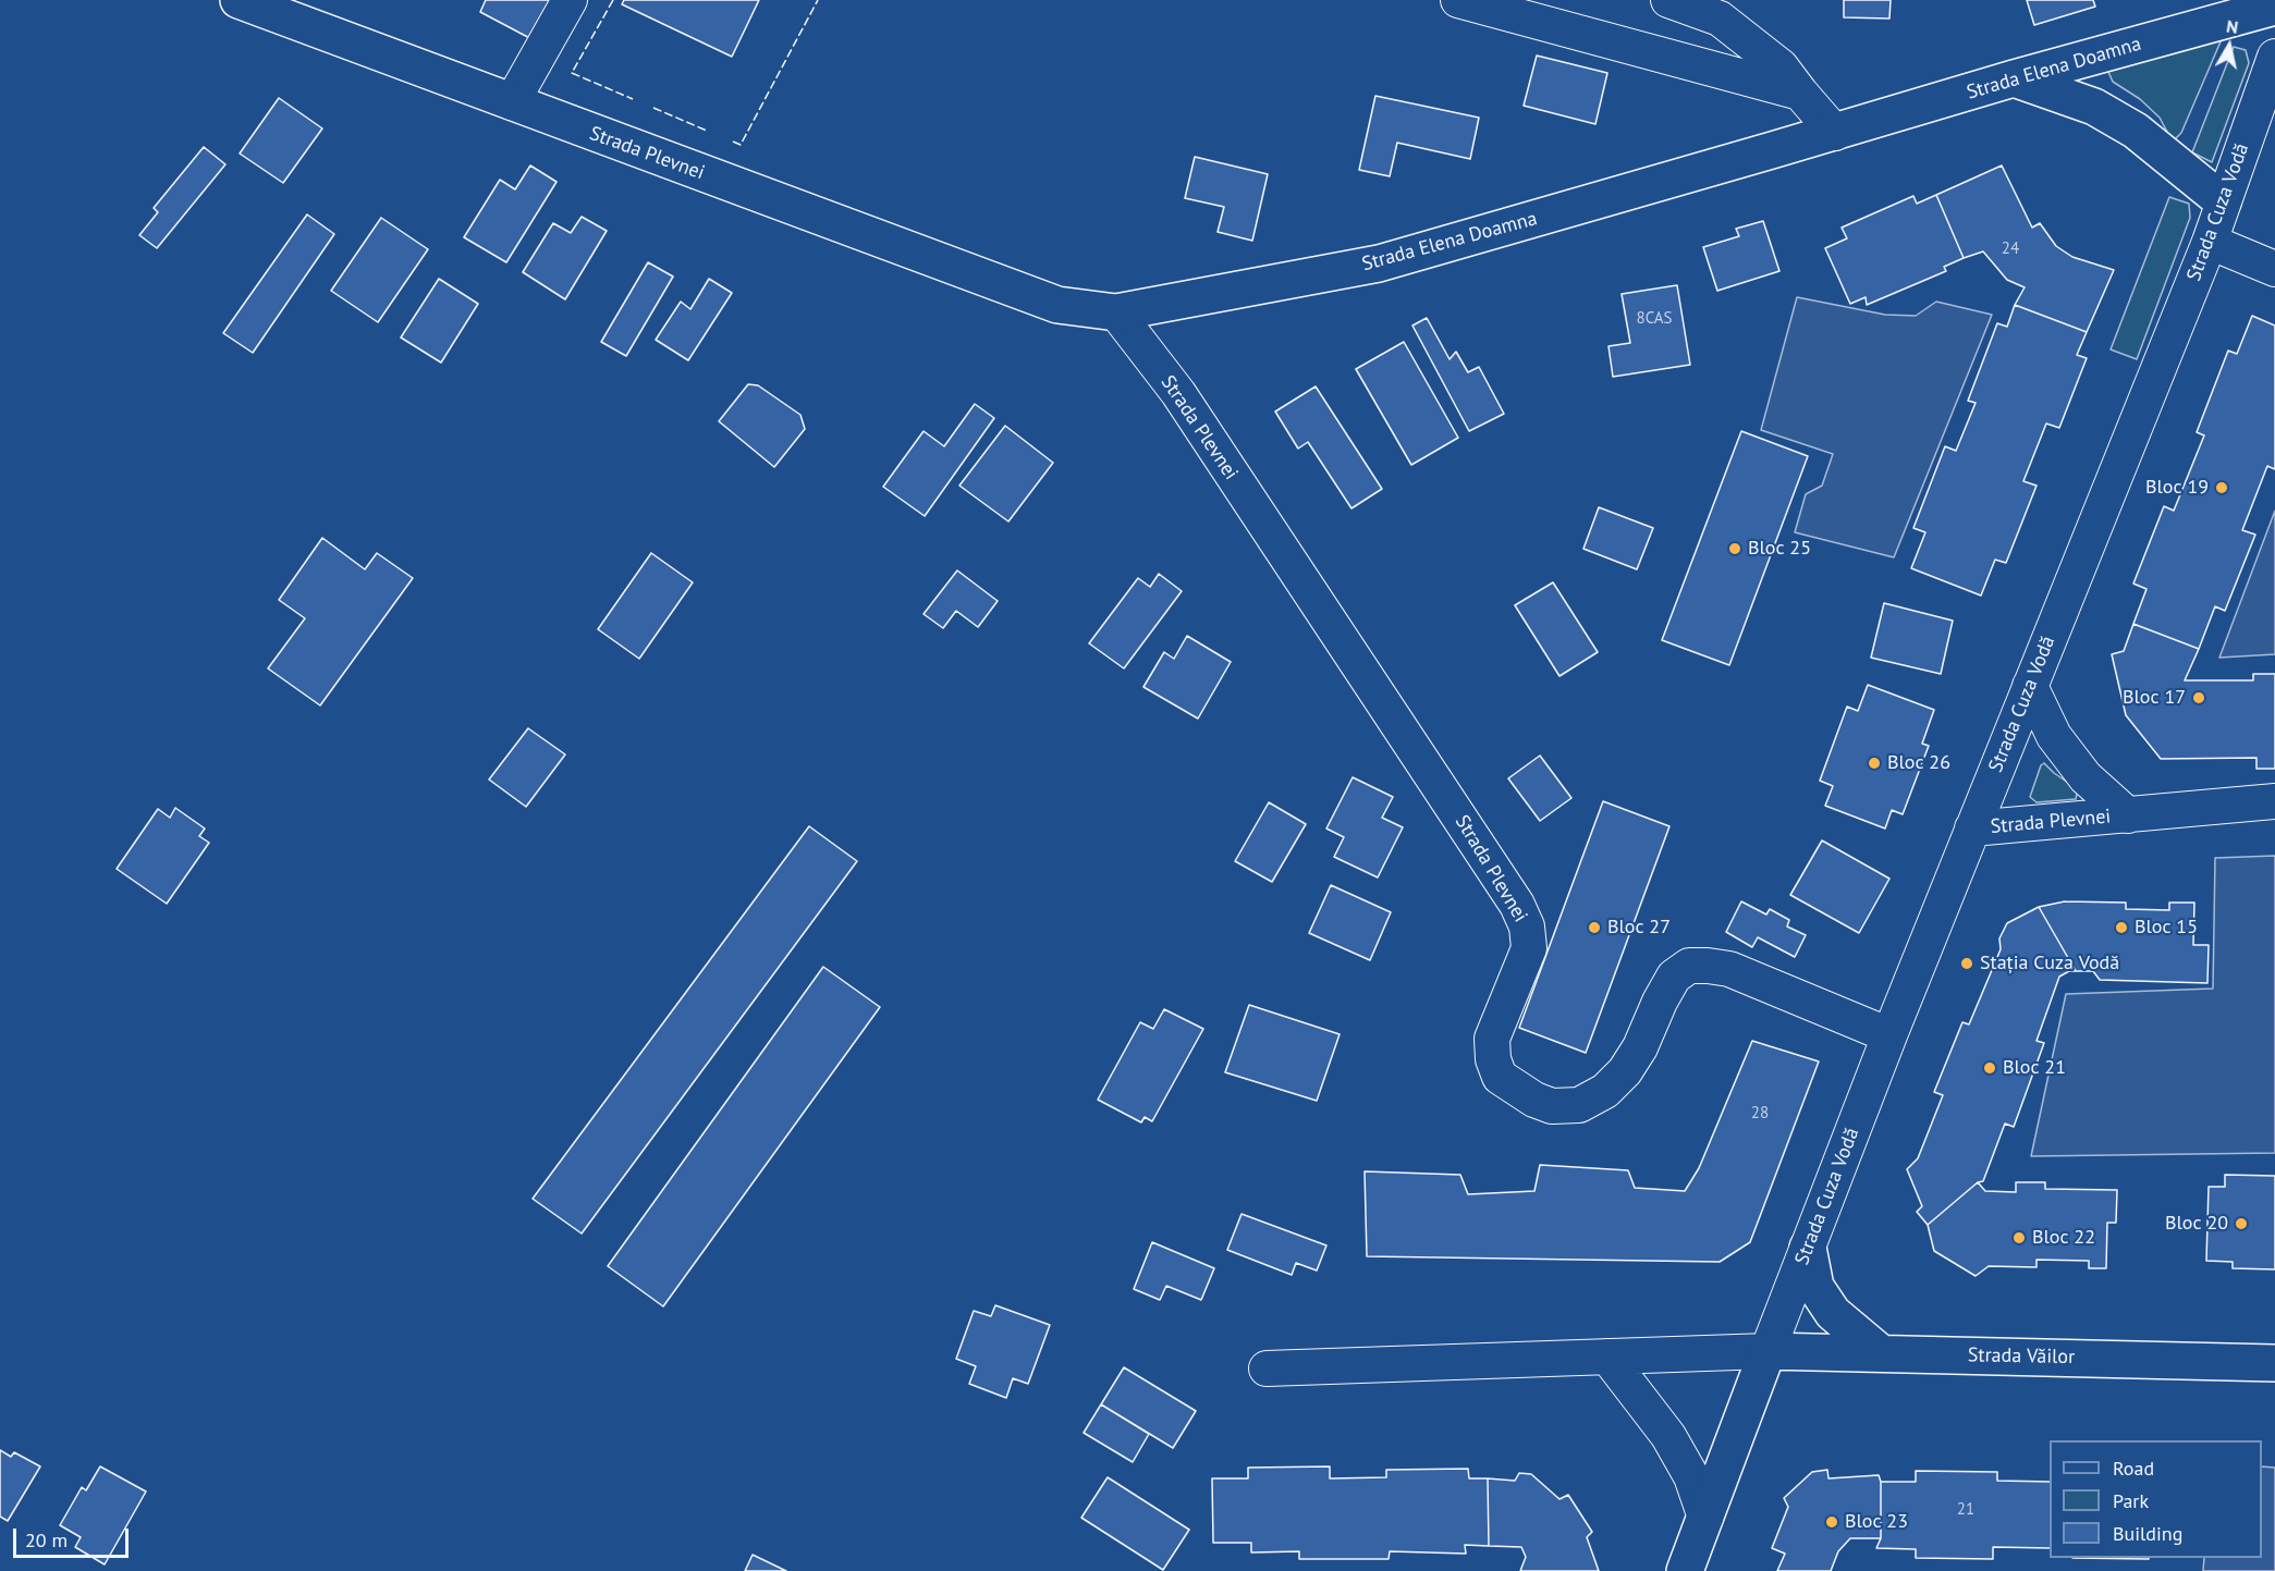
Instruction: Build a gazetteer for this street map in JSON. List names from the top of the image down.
{
  "streets": {
    "street": [
      "Strada Elena Doamna",
      "Strada Plevnei",
      "Strada Cuza Vodă",
      "Strada Văilor"
    ]
  },
  "crossings": [
    ["Strada Elena Doamna", "Strada Plevnei"],
    ["Strada Plevnei", "Strada Cuza Vodă"],
    ["Strada Cuza Vodă", "Strada Văilor"]
  ],
  "places": [
    "Bloc 19",
    "Bloc 25",
    "Bloc 17",
    "Bloc 26",
    "Bloc 27",
    "Bloc 15",
    "Stația Cuza Vodă",
    "Bloc 21",
    "Bloc 20",
    "Bloc 22",
    "Bloc 23"
  ],
  "house_numbers": [
    "24",
    "8CAS",
    "28",
    "21"
  ],
  "legend": ["Road", "Park", "Building"],
  "scale_bar": "20 m",
  "north": "top"
}
